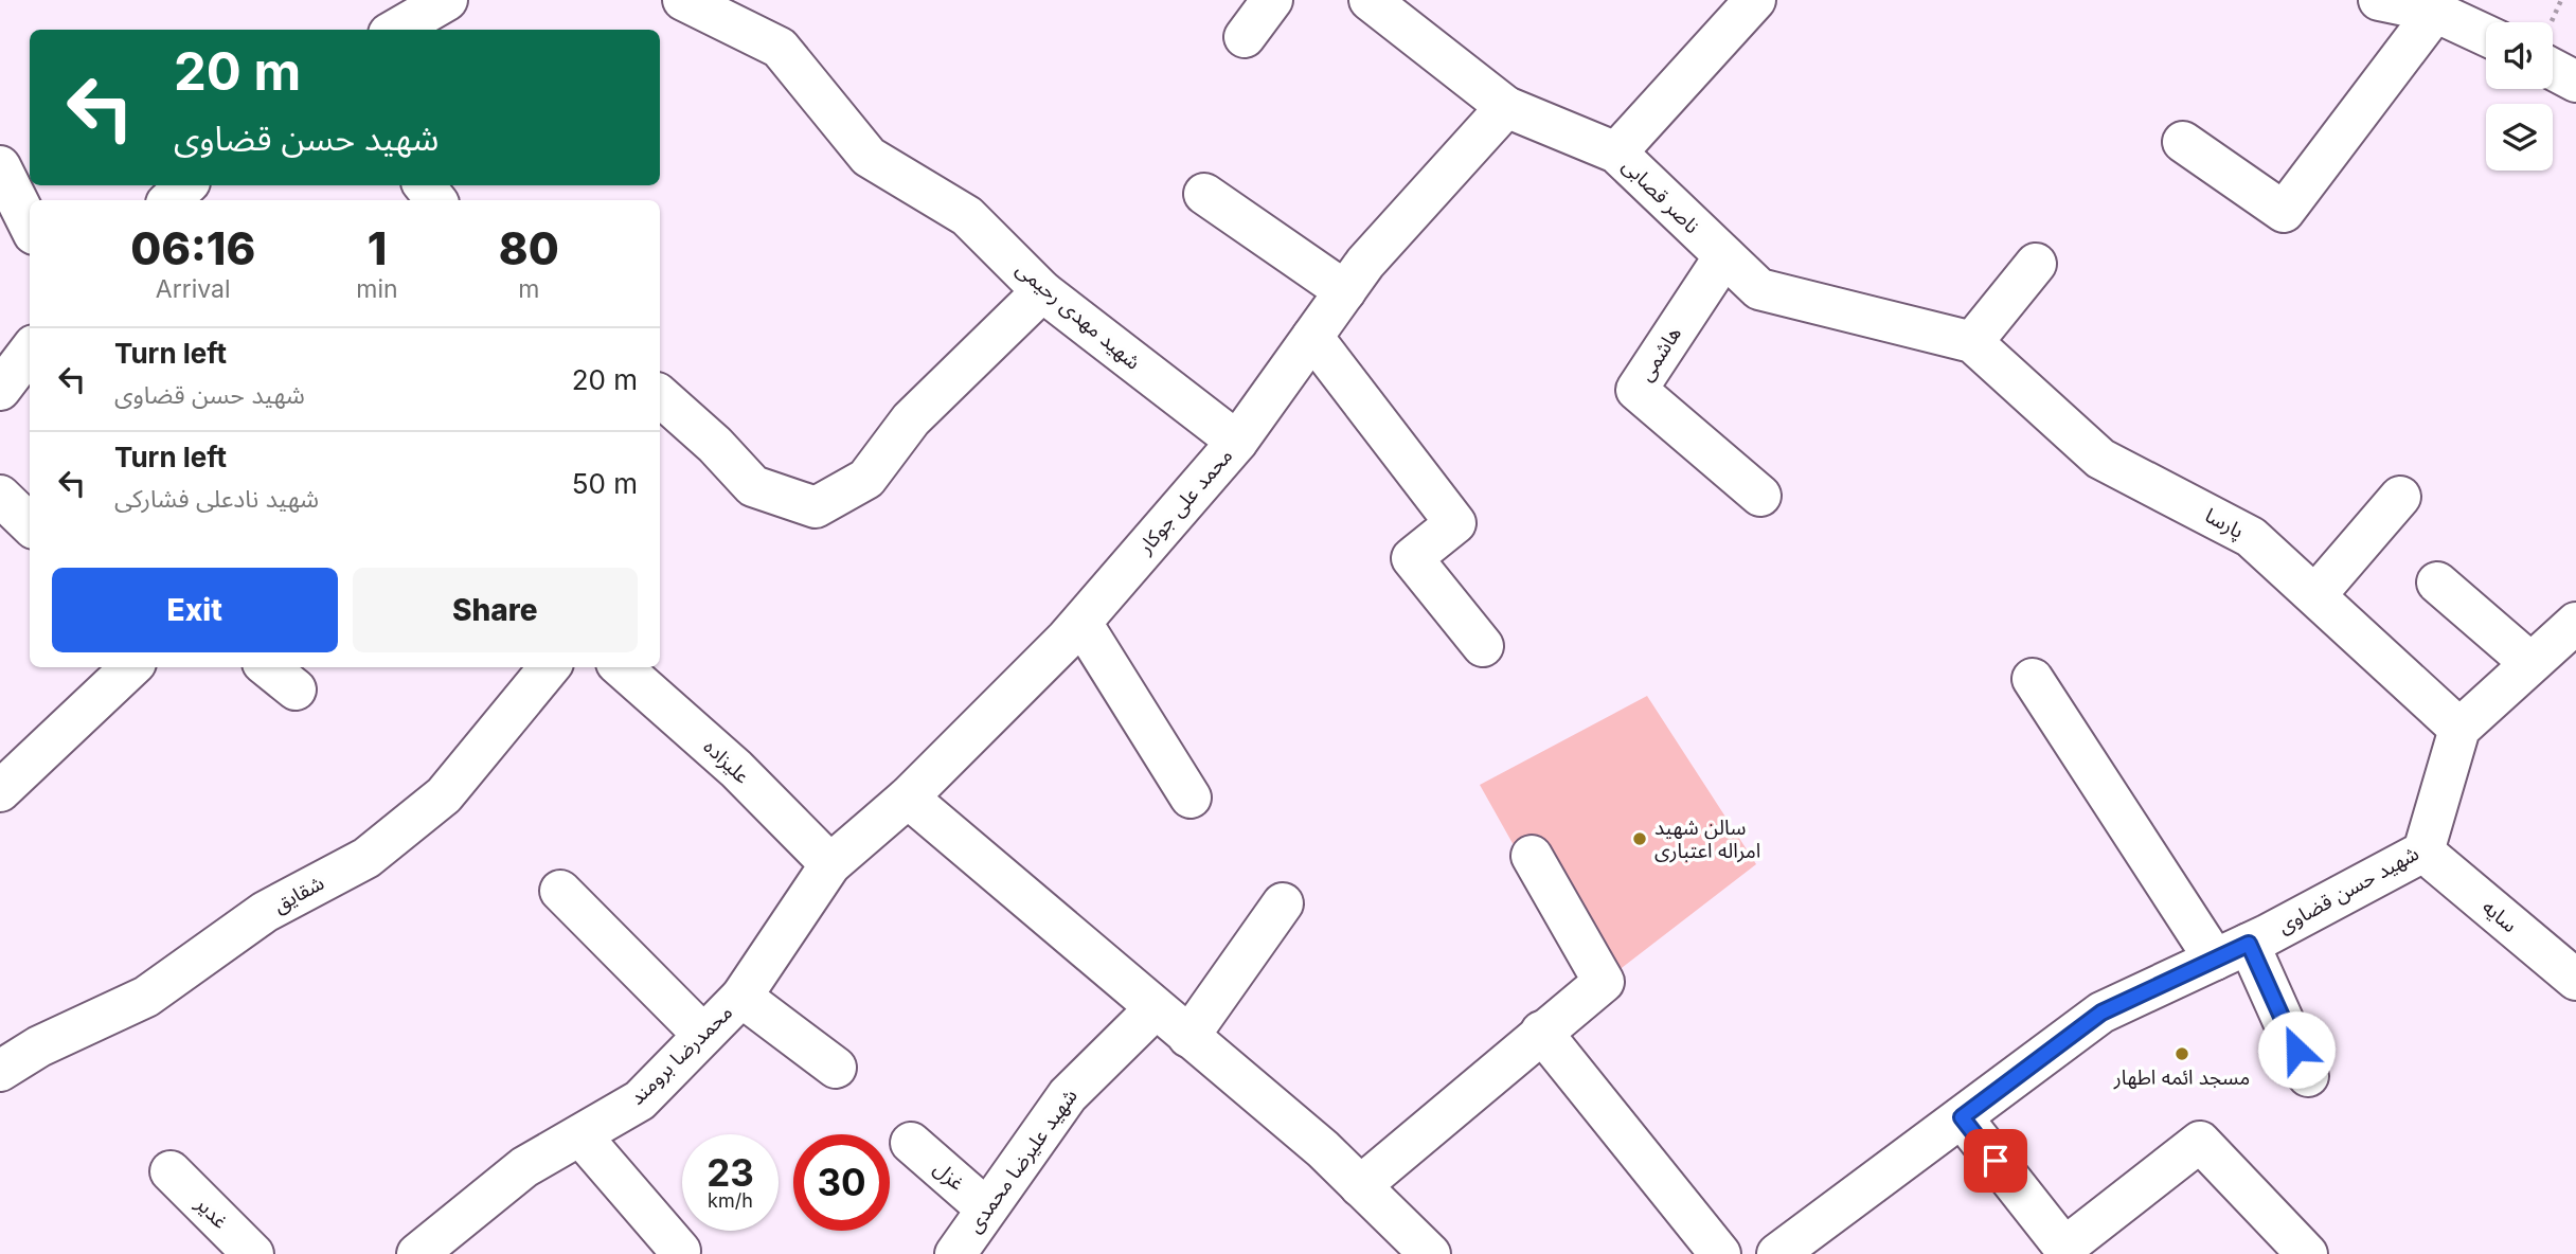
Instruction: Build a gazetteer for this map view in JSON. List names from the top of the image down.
{
  "streets": {
    "street": [
      "ناصر قصابی",
      "شهید مهدی رحیمی",
      "هاشمی",
      "محمد علی جوکار",
      "پارسا",
      "علیزاده",
      "شهید حسن قضاوی",
      "شقایق",
      "سایه",
      "محمدرضا برومند",
      "شهید علیرضا محمدی",
      "غزل",
      "غدیر"
    ]
  },
  "crossings": [
    ["ناصر قصابی", "هاشمی"],
    ["ناصر قصابی", "محمد علی جوکار"],
    ["ناصر قصابی", "پارسا"],
    ["شهید مهدی رحیمی", "محمد علی جوکار"],
    ["محمد علی جوکار", "علیزاده"],
    ["محمد علی جوکار", "محمدرضا برومند"],
    ["پارسا", "شهید حسن قضاوی"],
    ["علیزاده", "محمدرضا برومند"],
    ["شهید حسن قضاوی", "سایه"],
    ["شهید علیرضا محمدی", "غزل"]
  ],
  "places": ["سالن شهید امراله اعتباری", "مسجد ائمه اطهار"],
  "page": {
    "turn": ["20 m", "شهید حسن قضاوی"],
    "eta": [
      "06:16",
      "Arrival",
      "1",
      "min",
      "80",
      "m"
    ],
    "list": [
      {
        "name": "Turn left",
        "note": "شهید حسن قضاوی",
        "value": "20 m"
      },
      {
        "name": "Turn left",
        "note": "شهید نادعلی فشارکی",
        "value": "50 m"
      }
    ],
    "buttons": ["Exit", "Share"],
    "speed": "23 km/h",
    "limit": "30"
  }
}
